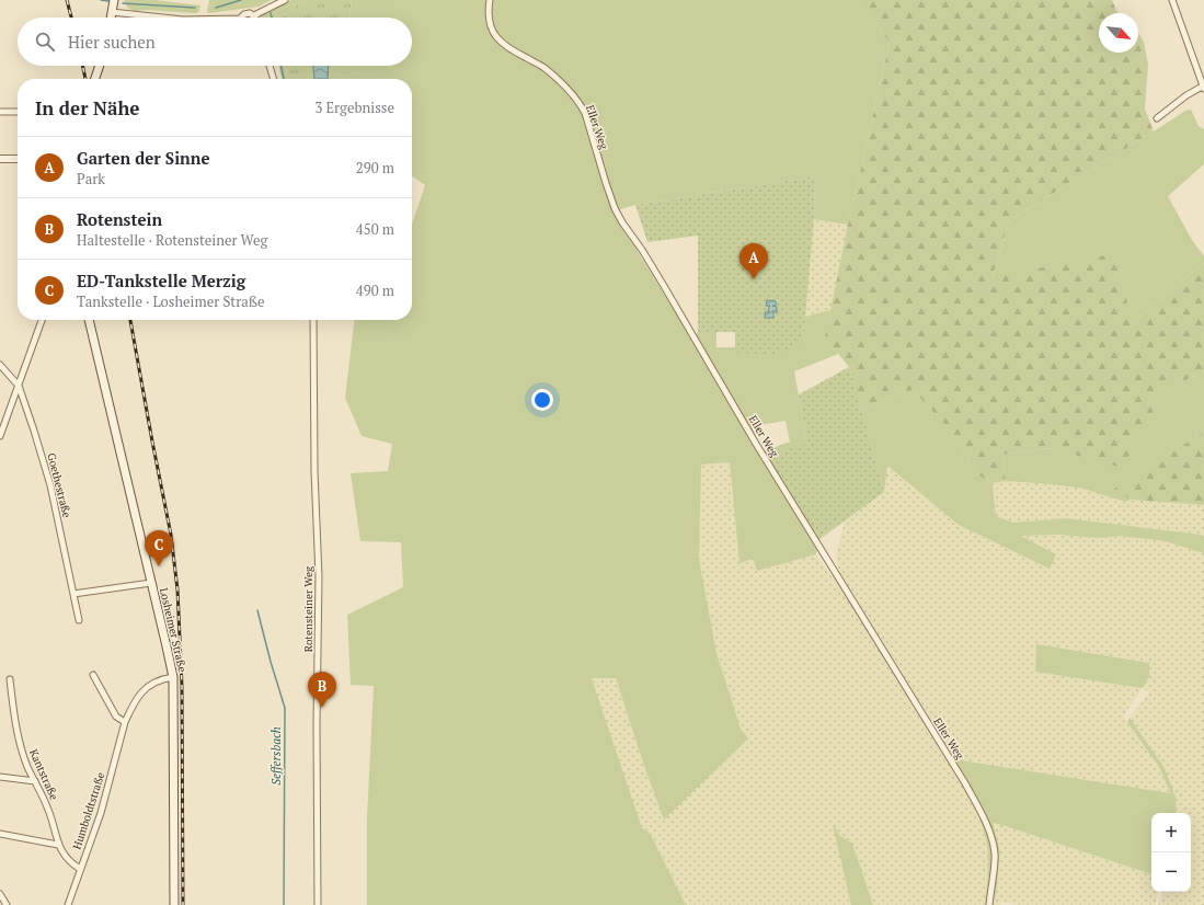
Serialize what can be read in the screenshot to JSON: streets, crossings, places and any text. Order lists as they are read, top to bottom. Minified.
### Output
{"streets":{"main road":["Losheimer Straße"],"street":["Eller Weg","Goethestraße","Rotensteiner Weg","Kantstraße","Humboldtstraße"]},"crossings":[["Losheimer Straße","Humboldtstraße"],["Kantstraße","Humboldtstraße"]],"water":["Seffersbach"],"north":"bottom right","page":{"search":"Hier suchen","heading":["In der Nähe","3 Ergebnisse"],"list":[{"mark":"A","name":"Garten der Sinne","note":"Park","value":"290 m"},{"mark":"B","name":"Rotenstein","note":"Haltestelle · Rotensteiner Weg","value":"450 m"},{"mark":"C","name":"ED-Tankstelle Merzig","note":"Tankstelle · Losheimer Straße","value":"490 m"}],"pins":["A","C","B"],"map_buttons":["+","−"]}}
